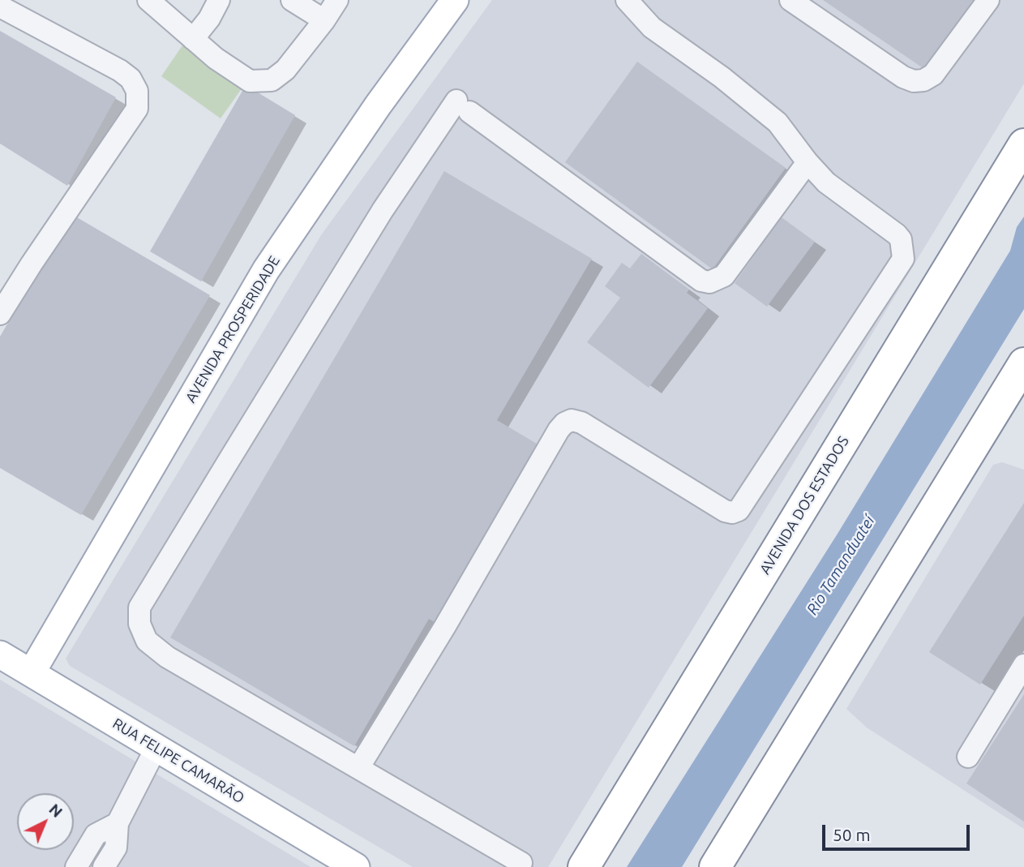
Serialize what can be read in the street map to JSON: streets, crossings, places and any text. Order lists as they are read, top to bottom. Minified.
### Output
{"streets":{"highway":["AVENIDA DOS ESTADOS"],"main road":["AVENIDA PROSPERIDADE","RUA FELIPE CAMARÃO"]},"crossings":[["AVENIDA PROSPERIDADE","RUA FELIPE CAMARÃO"]],"water":["Rio Tamanduateí"],"scale_bar":"50 m","north":"top right"}
